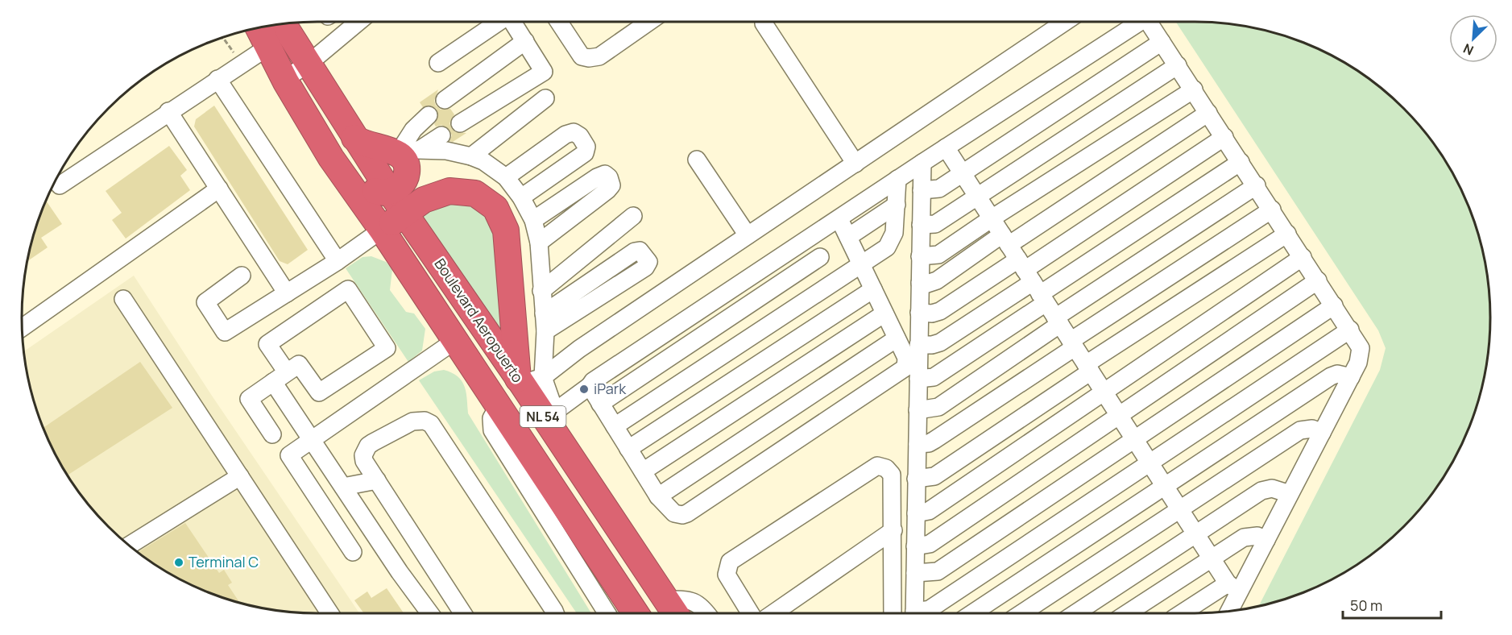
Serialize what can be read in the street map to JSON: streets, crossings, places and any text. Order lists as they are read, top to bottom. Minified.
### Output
{"streets":{"highway":["Boulevard Aeropuerto","NL 54"]},"places":["iPark","Terminal C"],"scale_bar":"50 m","north":"bottom left"}
